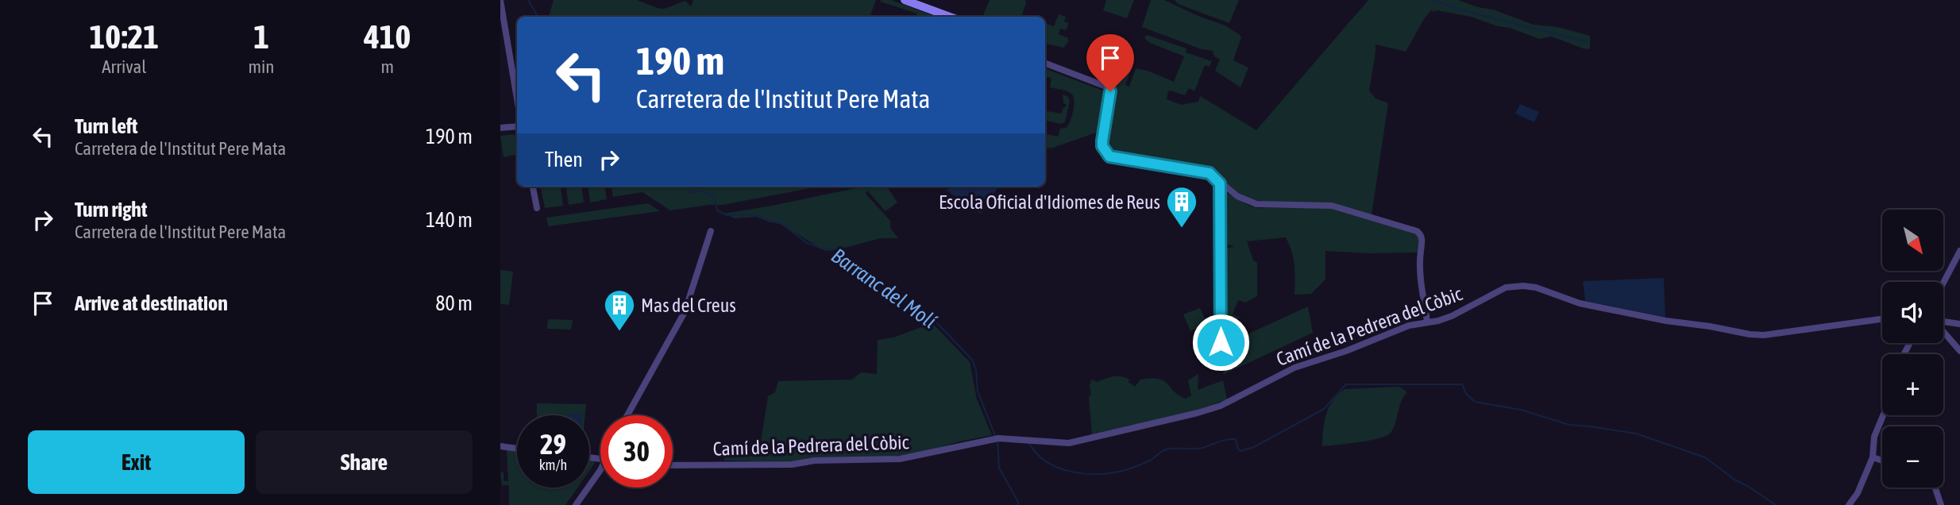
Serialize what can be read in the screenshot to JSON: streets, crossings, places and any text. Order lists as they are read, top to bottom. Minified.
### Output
{"streets":{"street":["Camí de la Pedrera del Còbic"]},"water":["Barranc del Molí"],"places":{"building":["Escola Oficial d'Idiomes de Reus","Mas del Creus"]},"north":"bottom right","page":{"eta":["10:21","Arrival","1","min","410","m"],"turn":["190 m","Carretera de l'Institut Pere Mata"],"list":[{"name":"Turn left","note":"Carretera de l'Institut Pere Mata","value":"190 m"},{"name":"Turn right","note":"Carretera de l'Institut Pere Mata","value":"140 m"},{"name":"Arrive at destination","value":"80 m"}],"then":"Then","map_buttons":["+","−"],"speed":"29 km/h","limit":"30","buttons":["Exit","Share"]}}
